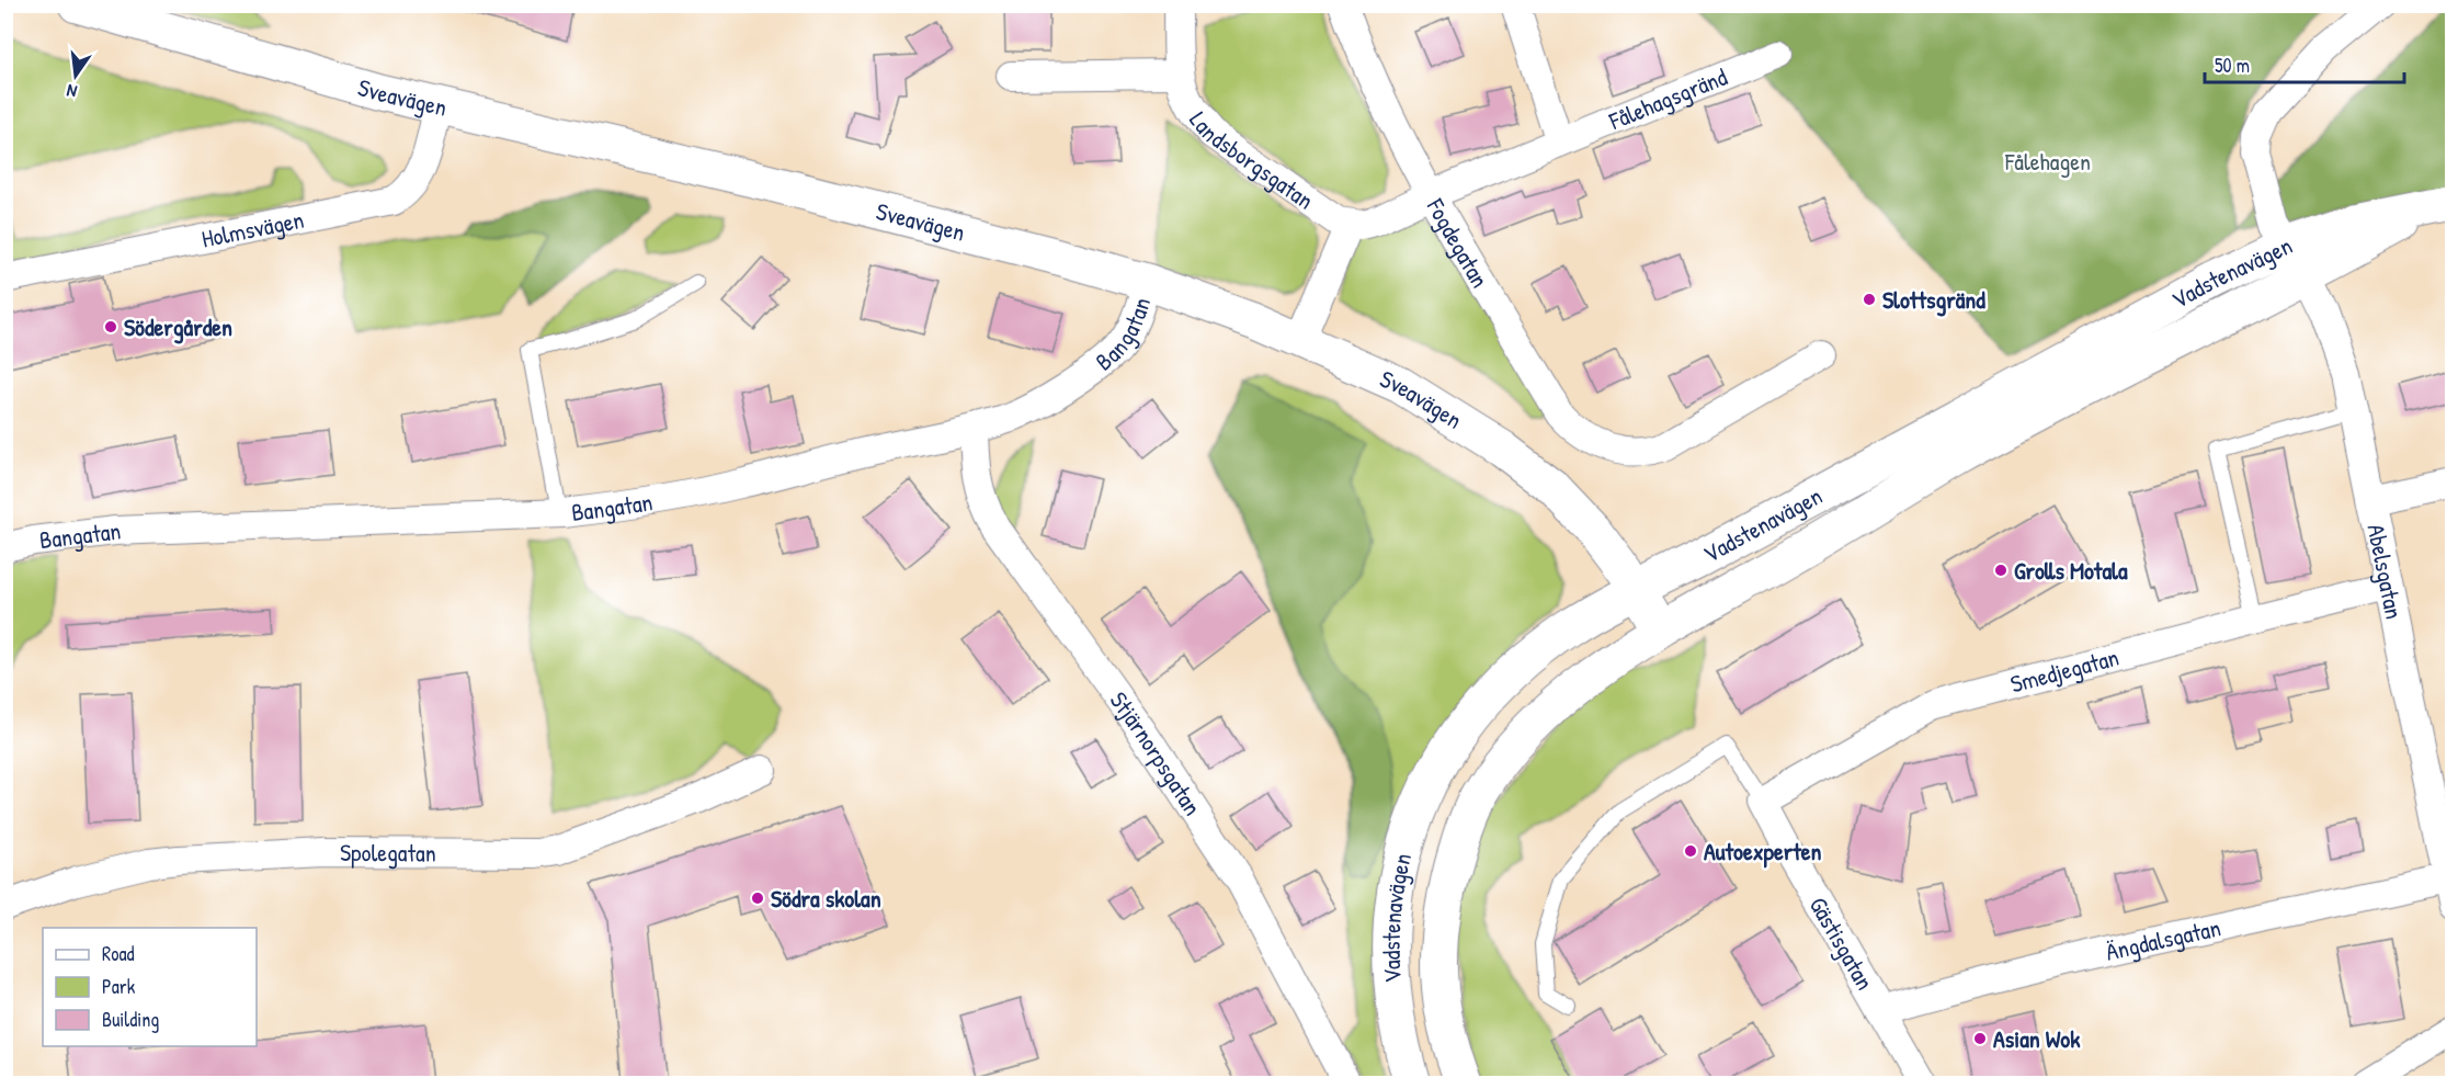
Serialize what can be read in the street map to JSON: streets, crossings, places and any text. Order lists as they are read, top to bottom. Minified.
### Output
{"streets":{"main road":["Sveavägen","Vadstenavägen"],"street":["Fålehagsgränd","Landsborgsgatan","Holmsvägen","Fogdegatan","Bangatan","Abelsgatan","Smedjegatan","Stjärnorpsgatan","Spolegatan","Ängdalsgatan","Gästisgatan"]},"crossings":[["Sveavägen","Holmsvägen"],["Sveavägen","Vadstenavägen"],["Sveavägen","Bangatan"],["Fålehagsgränd","Fogdegatan"],["Vadstenavägen","Abelsgatan"],["Bangatan","Stjärnorpsgatan"],["Abelsgatan","Smedjegatan"],["Abelsgatan","Ängdalsgatan"],["Smedjegatan","Gästisgatan"],["Ängdalsgatan","Gästisgatan"]],"parks":["Fålehagen"],"places":["Slottsgränd","Södergården","Grolls Motala","Autoexperten","Södra skolan","Asian Wok"],"legend":["Road","Park","Building"],"scale_bar":"50 m","north":"bottom"}
